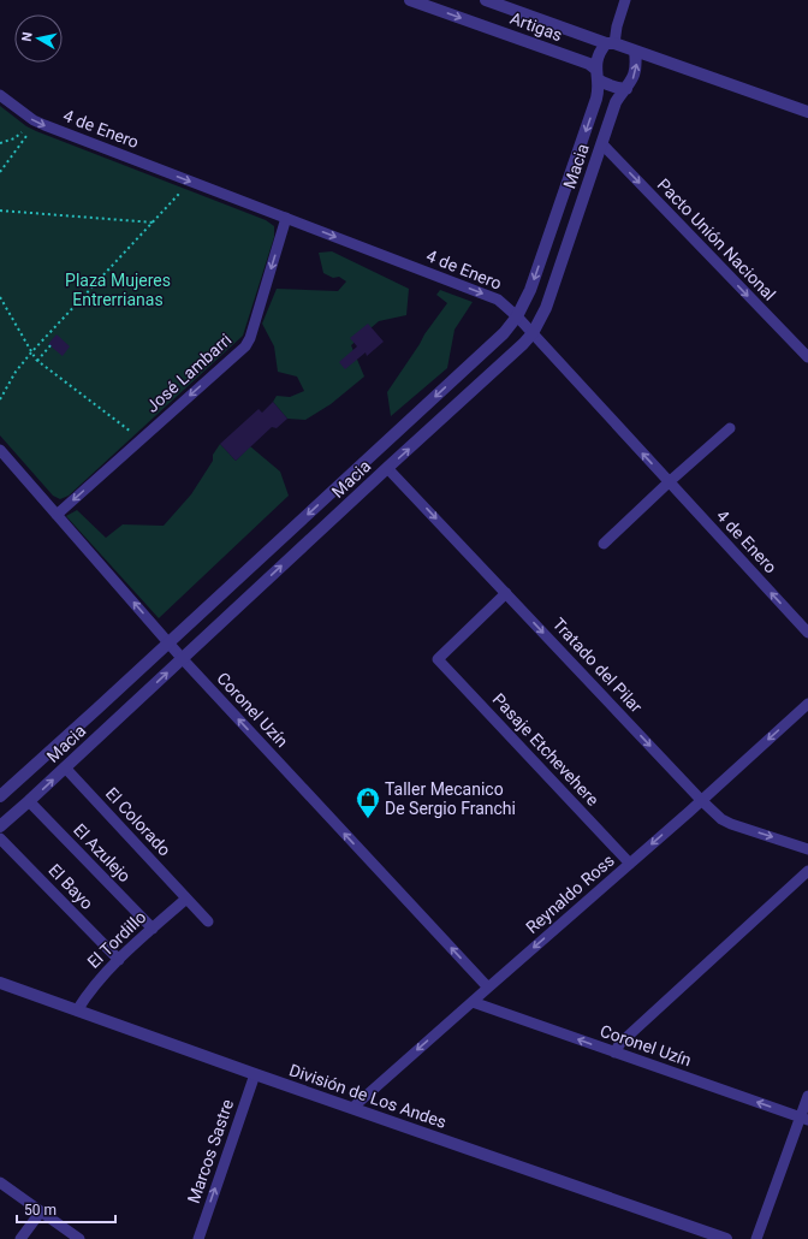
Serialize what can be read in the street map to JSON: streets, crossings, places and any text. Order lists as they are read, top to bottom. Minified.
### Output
{"streets":{"street":["Artigas","4 de Enero","Macia","Pacto Unión Nacional","José Lambarri","Tratado del Pilar","Coronel Uzín","Pasaje Etchevehere","El Colorado","El Azulejo","El Bayo","Reynaldo Ross","El Tordillo","División de Los Andes","Marcos Sastre"]},"crossings":[["Artigas","Macia"],["4 de Enero","Macia"],["4 de Enero","José Lambarri"],["Macia","Pacto Unión Nacional"],["Macia","Tratado del Pilar"],["Macia","Coronel Uzín"],["Macia","El Colorado"],["Macia","El Azulejo"],["José Lambarri","Coronel Uzín"],["Tratado del Pilar","Pasaje Etchevehere"],["Tratado del Pilar","Reynaldo Ross"],["Coronel Uzín","Reynaldo Ross"],["Pasaje Etchevehere","Reynaldo Ross"],["El Colorado","El Tordillo"],["El Azulejo","El Tordillo"],["El Bayo","El Tordillo"],["Reynaldo Ross","División de Los Andes"],["El Tordillo","División de Los Andes"],["División de Los Andes","Marcos Sastre"]],"one_way":["Pacto Unión Nacional","José Lambarri","Tratado del Pilar","Coronel Uzín","Reynaldo Ross","Marcos Sastre"],"parks":["Plaza Mujeres Entrerrianas"],"places":{"shop":["Taller Mecanico De Sergio Franchi"]},"scale_bar":"50 m","north":"left"}
